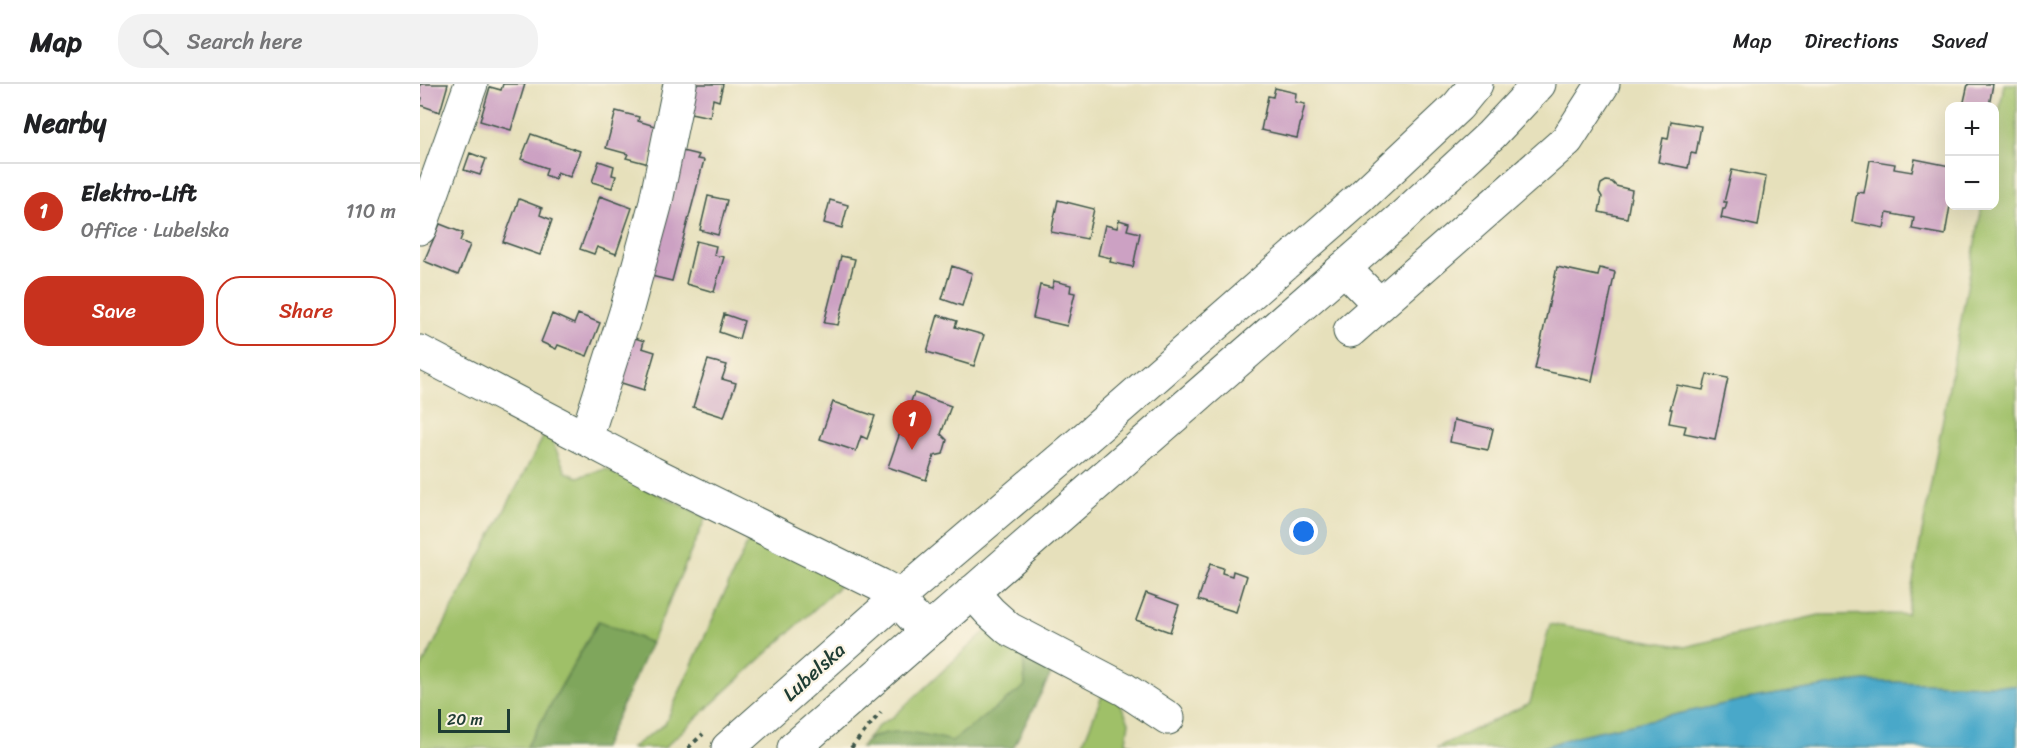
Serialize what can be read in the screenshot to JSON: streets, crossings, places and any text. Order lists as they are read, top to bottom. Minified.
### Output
{"streets":{"main road":["Lubelska"]},"scale_bar":"20 m","page":{"header":"Map","search":"Search here","nav":["Map","Directions","Saved"],"heading":"Nearby","map_buttons":["+","−"],"list":[{"mark":"1","name":"Elektro-Lift","note":"Office · Lubelska","value":"110 m"}],"buttons":["Save","Share"],"pins":"1","scale":"20 m"}}
